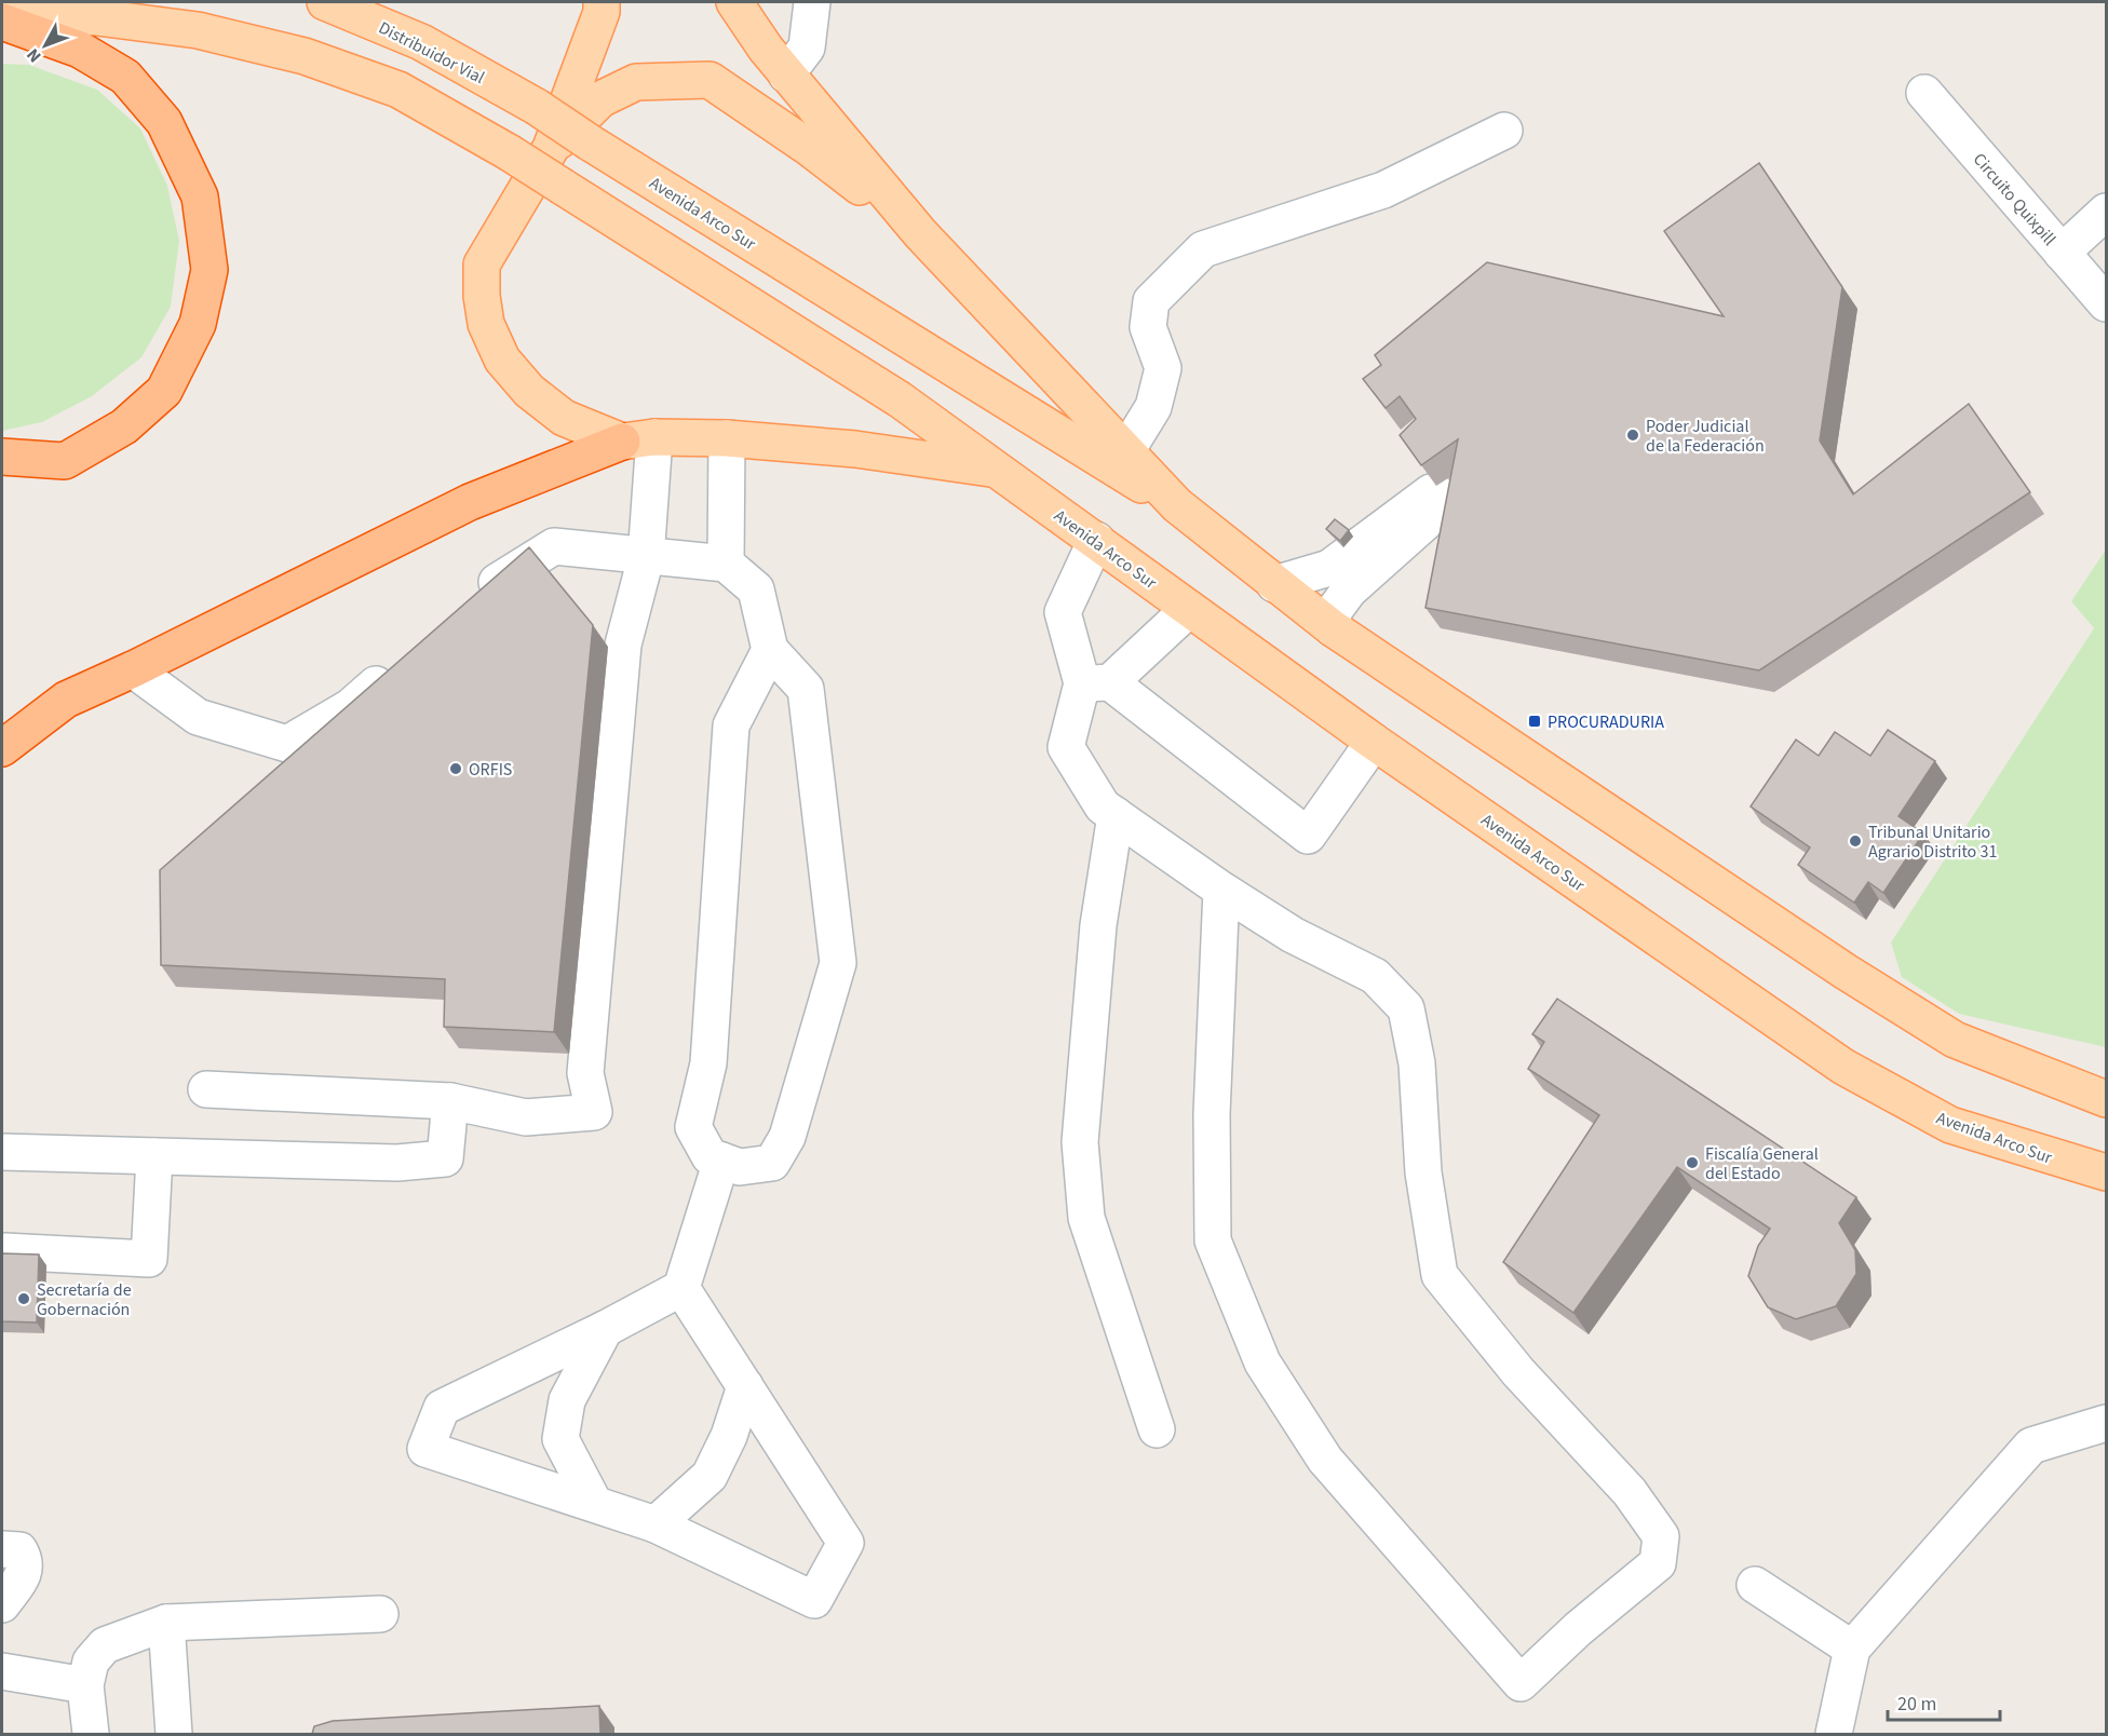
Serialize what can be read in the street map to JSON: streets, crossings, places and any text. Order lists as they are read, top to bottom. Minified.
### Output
{"streets":{"main road":["Distribuidor Vial","Avenida Arco Sur"],"street":["Circuito Quixpill"]},"crossings":[["Distribuidor Vial","Avenida Arco Sur"]],"places":{"other":["Poder Judicial de la Federación","ORFIS","Tribunal Unitario Agrario Distrito 31","Fiscalía General del Estado","Secretaría de Gobernación"],"transit":["PROCURADURIA"]},"scale_bar":"20 m","north":"bottom left"}
